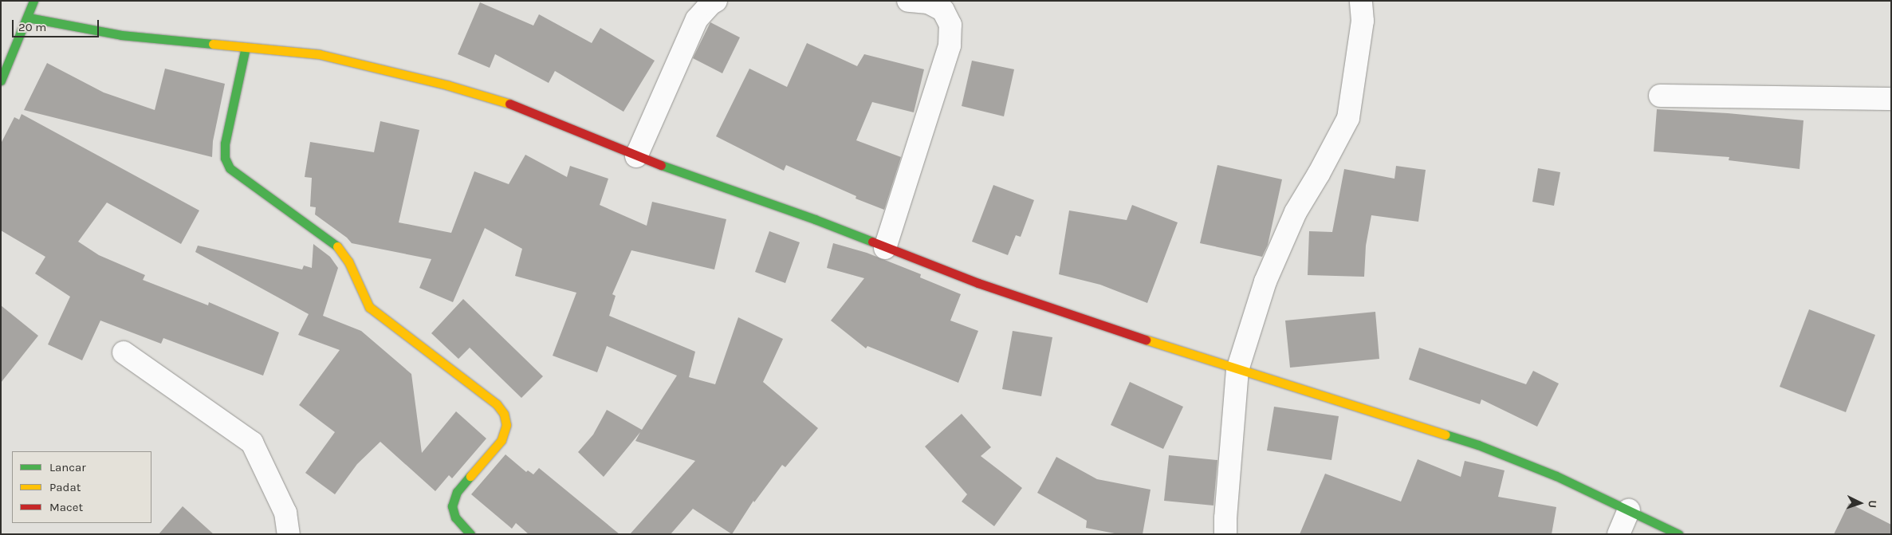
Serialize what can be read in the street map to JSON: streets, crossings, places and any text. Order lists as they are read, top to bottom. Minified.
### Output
{"legend":["Lancar","Padat","Macet"],"scale_bar":"20 m","north":"right"}
